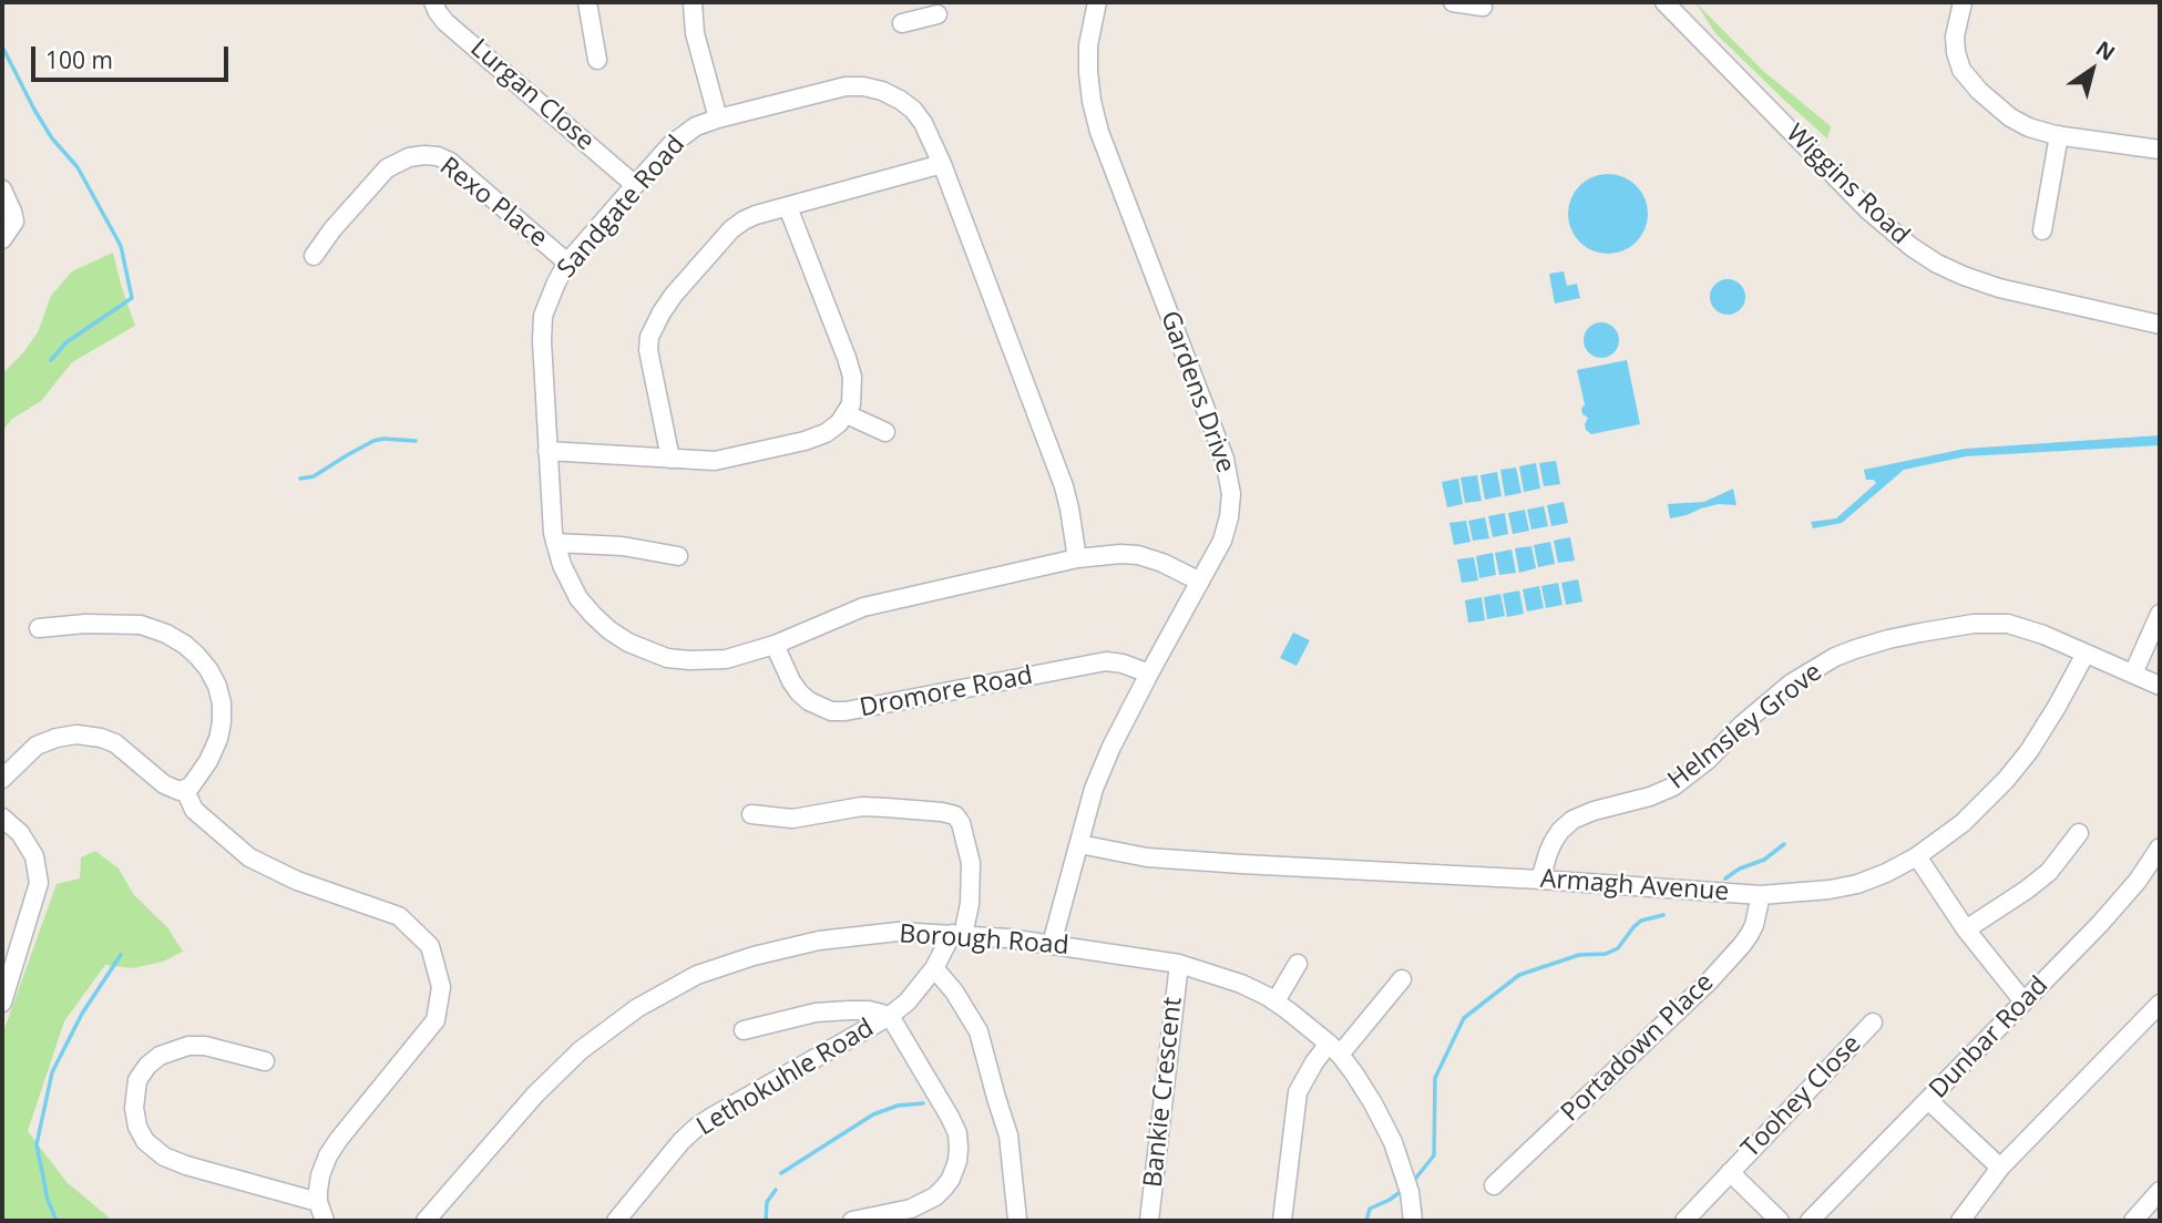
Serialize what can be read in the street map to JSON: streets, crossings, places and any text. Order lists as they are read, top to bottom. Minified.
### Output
{"streets":{"street":["Lurgan Close","Wiggins Road","Rexo Place","Sandgate Road","Gardens Drive","Dromore Road","Helmsley Grove","Armagh Avenue","Borough Road","Dunbar Road","Portadown Place","Lethokuhle Road","Bankie Crescent","Toohey Close"]},"crossings":[["Lurgan Close","Sandgate Road"],["Rexo Place","Sandgate Road"],["Sandgate Road","Gardens Drive"],["Sandgate Road","Dromore Road"],["Gardens Drive","Dromore Road"],["Gardens Drive","Armagh Avenue"],["Gardens Drive","Borough Road"],["Helmsley Grove","Armagh Avenue"],["Armagh Avenue","Portadown Place"],["Borough Road","Lethokuhle Road"],["Borough Road","Bankie Crescent"]],"scale_bar":"100 m","north":"top right"}
